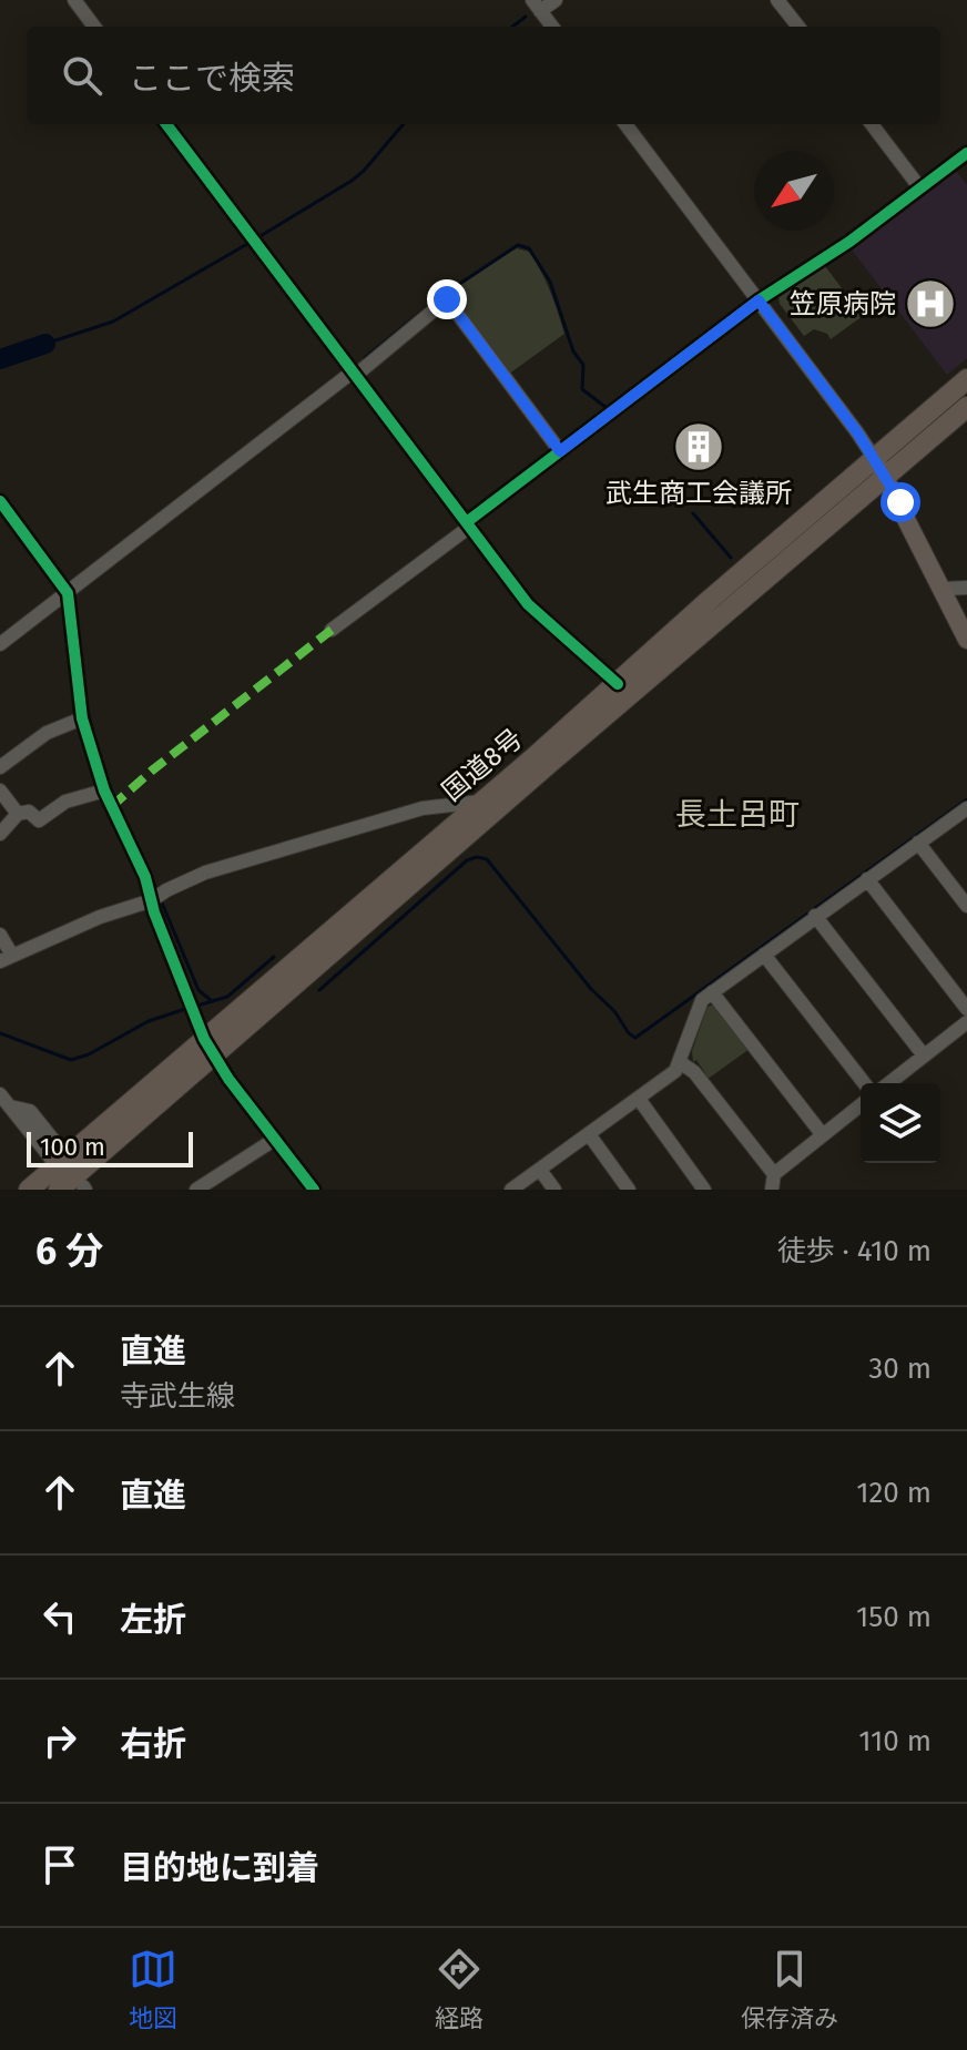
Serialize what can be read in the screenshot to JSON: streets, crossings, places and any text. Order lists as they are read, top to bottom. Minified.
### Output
{"streets":{"highway":["国道8号"]},"districts":["長土呂町"],"places":{"hospital":["笠原病院"],"building":["武生商工会議所"]},"scale_bar":"100 m","north":"bottom left","page":{"search":"ここで検索","scale":"100 m","heading":["6 分","徒歩 · 410 m"],"list":[["直進","寺武生線","30 m"],["直進","120 m"],["左折","150 m"],["右折","110 m"],"目的地に到着"],"nav":["地図","経路","保存済み"]}}
